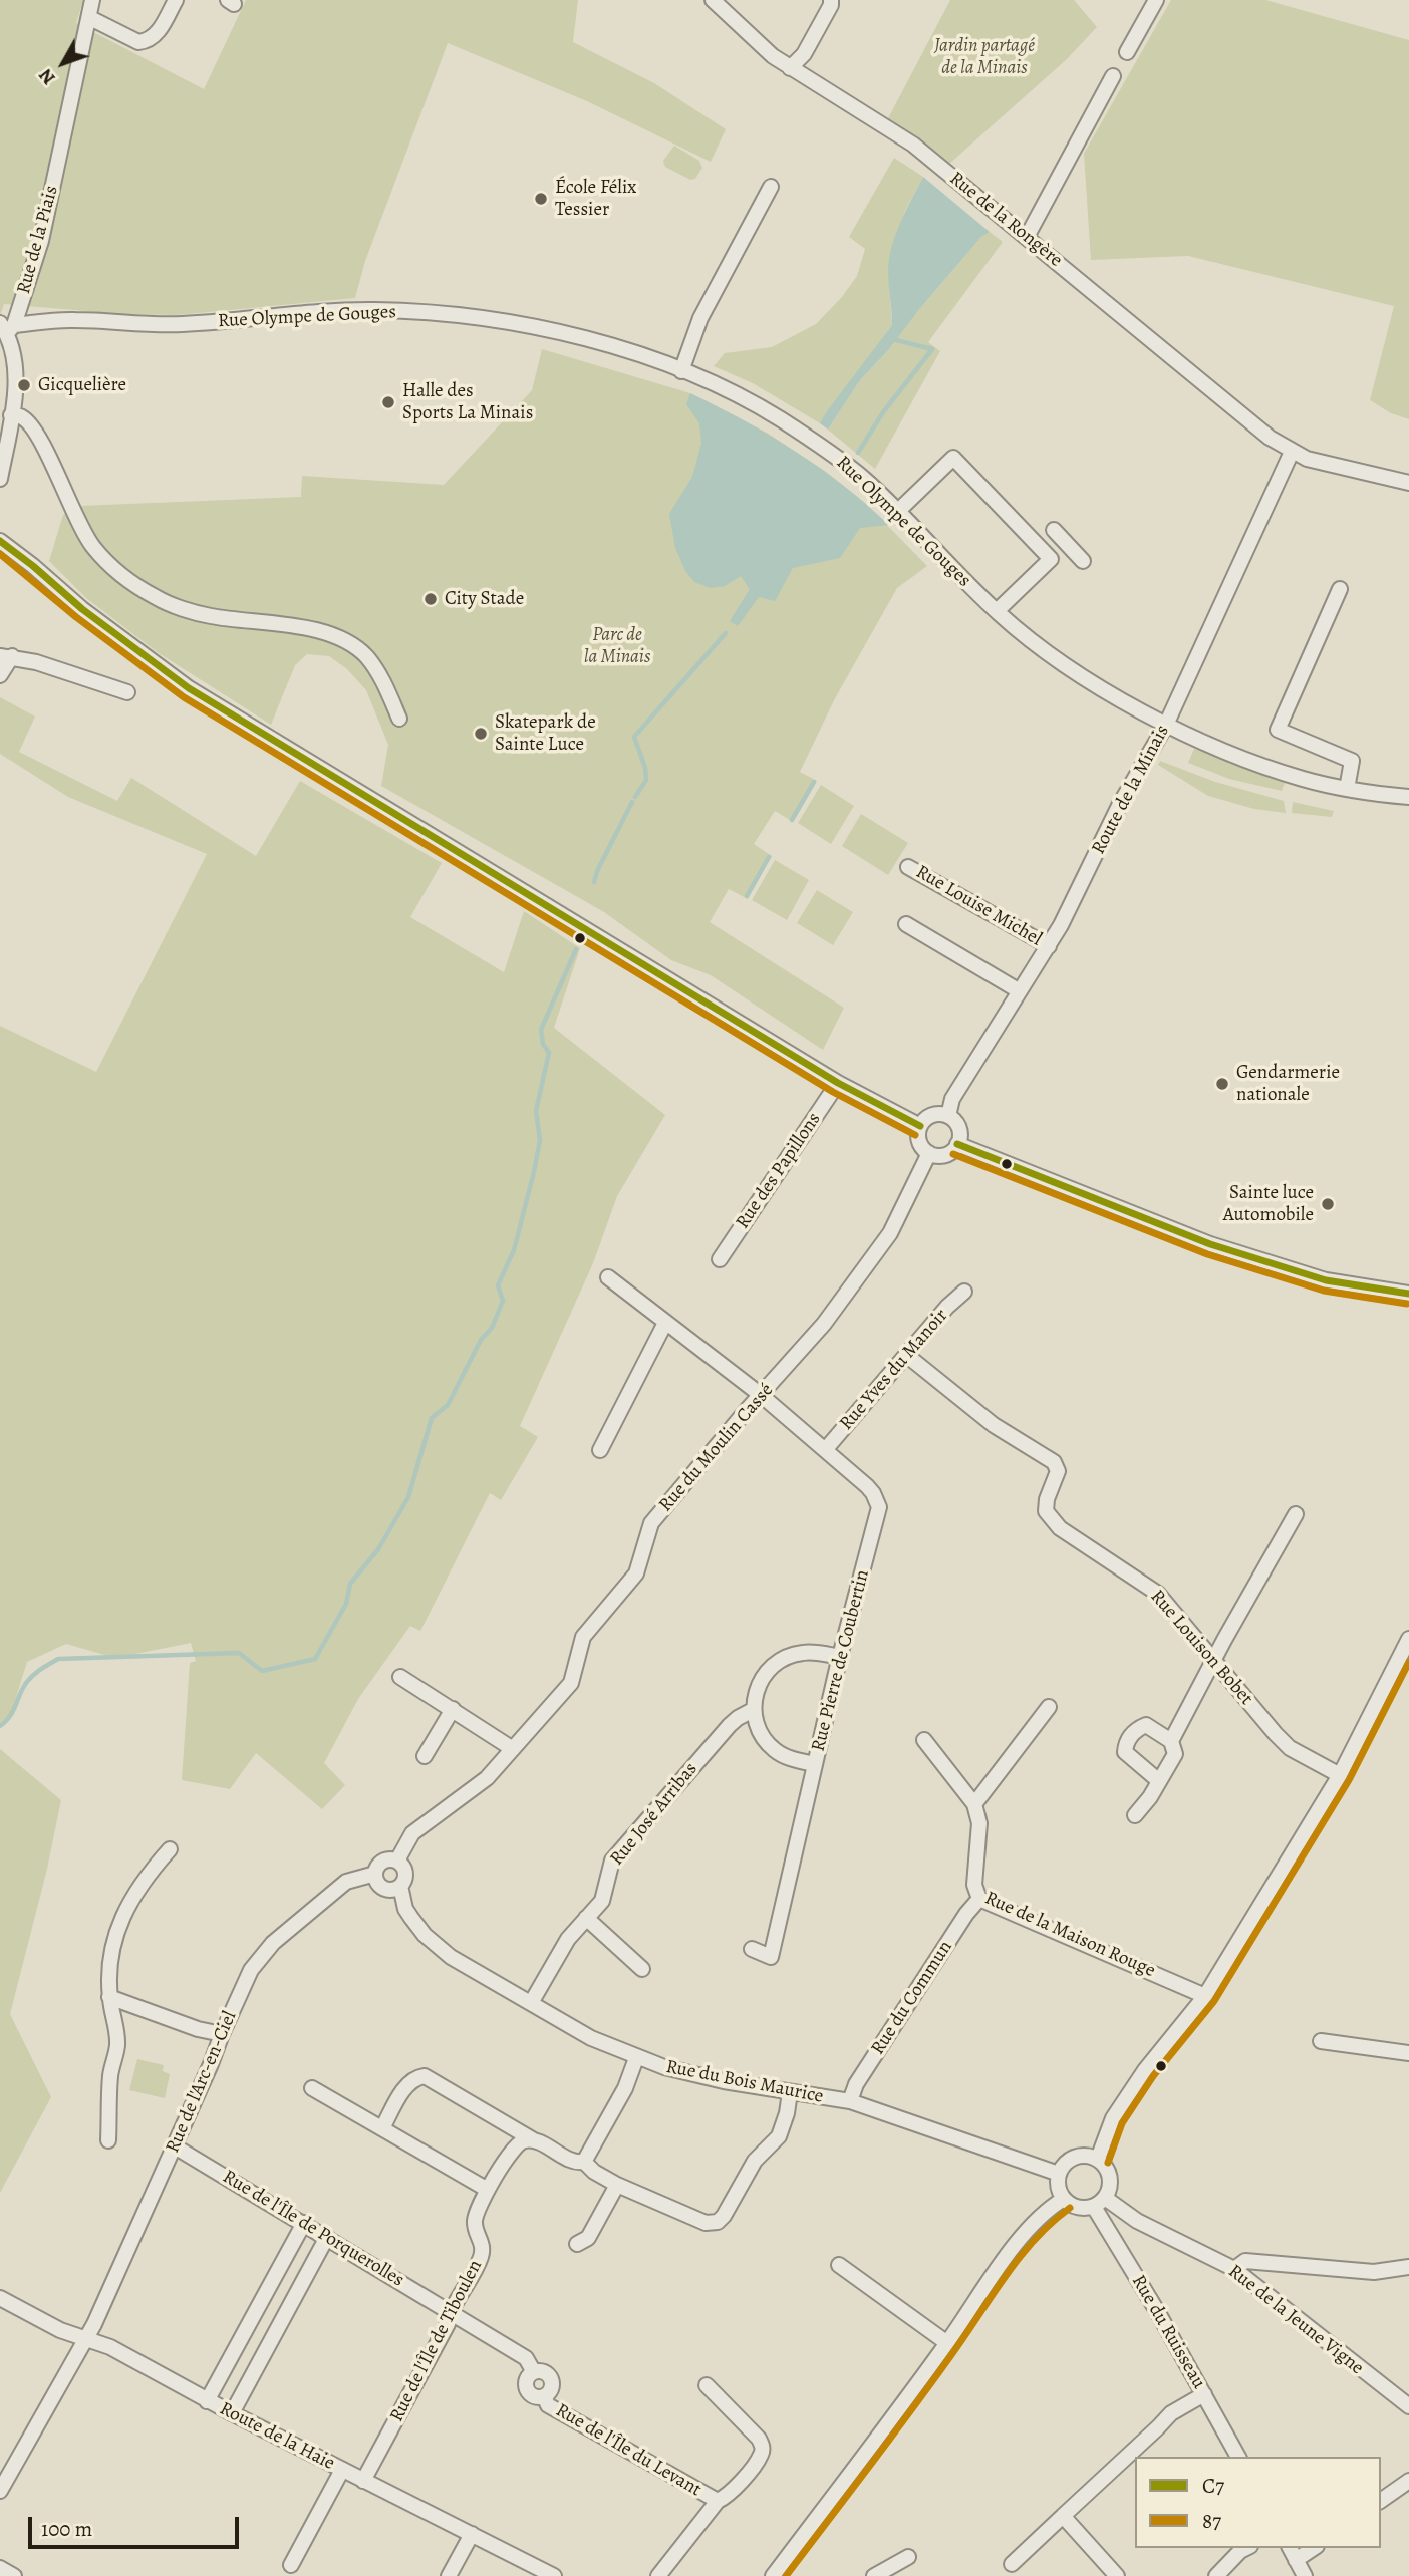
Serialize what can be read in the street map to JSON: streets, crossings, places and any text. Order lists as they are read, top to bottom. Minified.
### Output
{"streets":{"street":["Rue de la Rongère","Rue de la Piais","Rue Olympe de Gouges","Route de la Minais","Rue Louise Michel","Rue des Papillons","Rue Yves du Manoir","Rue du Moulin Cassé","Rue Louison Bobet","Rue Pierre de Coubertin","Rue José Arribas","Rue de la Maison Rouge","Rue du Commun","Rue de l'Arc-en-Ciel","Rue du Bois Maurice","Rue de l'Île de Porquerolles","Rue de la Jeune Vigne","Rue du Ruisseau","Rue de l'Île de Tiboulen","Route de la Haie","Rue de l'Île du Levant"]},"crossings":[["Rue de la Rongère","Route de la Minais"],["Rue de la Piais","Rue Olympe de Gouges"],["Rue Olympe de Gouges","Route de la Minais"],["Route de la Minais","Rue Louise Michel"],["Route de la Minais","Rue du Moulin Cassé"],["Rue Yves du Manoir","Rue Louison Bobet"],["Rue Yves du Manoir","Rue Pierre de Coubertin"],["Rue du Moulin Cassé","Rue Pierre de Coubertin"],["Rue du Moulin Cassé","Rue de l'Arc-en-Ciel"],["Rue du Moulin Cassé","Rue du Bois Maurice"],["Rue José Arribas","Rue du Bois Maurice"],["Rue de la Maison Rouge","Rue du Commun"],["Rue du Commun","Rue du Bois Maurice"],["Rue de l'Arc-en-Ciel","Rue du Bois Maurice"],["Rue de l'Arc-en-Ciel","Rue de l'Île de Porquerolles"],["Rue de l'Arc-en-Ciel","Route de la Haie"],["Rue du Bois Maurice","Rue de la Jeune Vigne"],["Rue du Bois Maurice","Rue du Ruisseau"],["Rue de l'Île de Porquerolles","Rue de l'Île de Tiboulen"],["Rue de l'Île de Porquerolles","Rue de l'Île du Levant"],["Rue de la Jeune Vigne","Rue du Ruisseau"],["Rue de l'Île de Tiboulen","Route de la Haie"],["Rue de l'Île de Tiboulen","Rue de l'Île du Levant"]],"parks":["Jardin partagé de la Minais","Parc de la Minais"],"places":["École Félix Tessier","Gicquelière","Halle des Sports La Minais","City Stade","Skatepark de Sainte Luce","Gendarmerie nationale","Sainte luce Automobile"],"lines":["transit line C7","transit line 87"],"legend":["C7","87"],"scale_bar":"100 m","north":"bottom left"}
